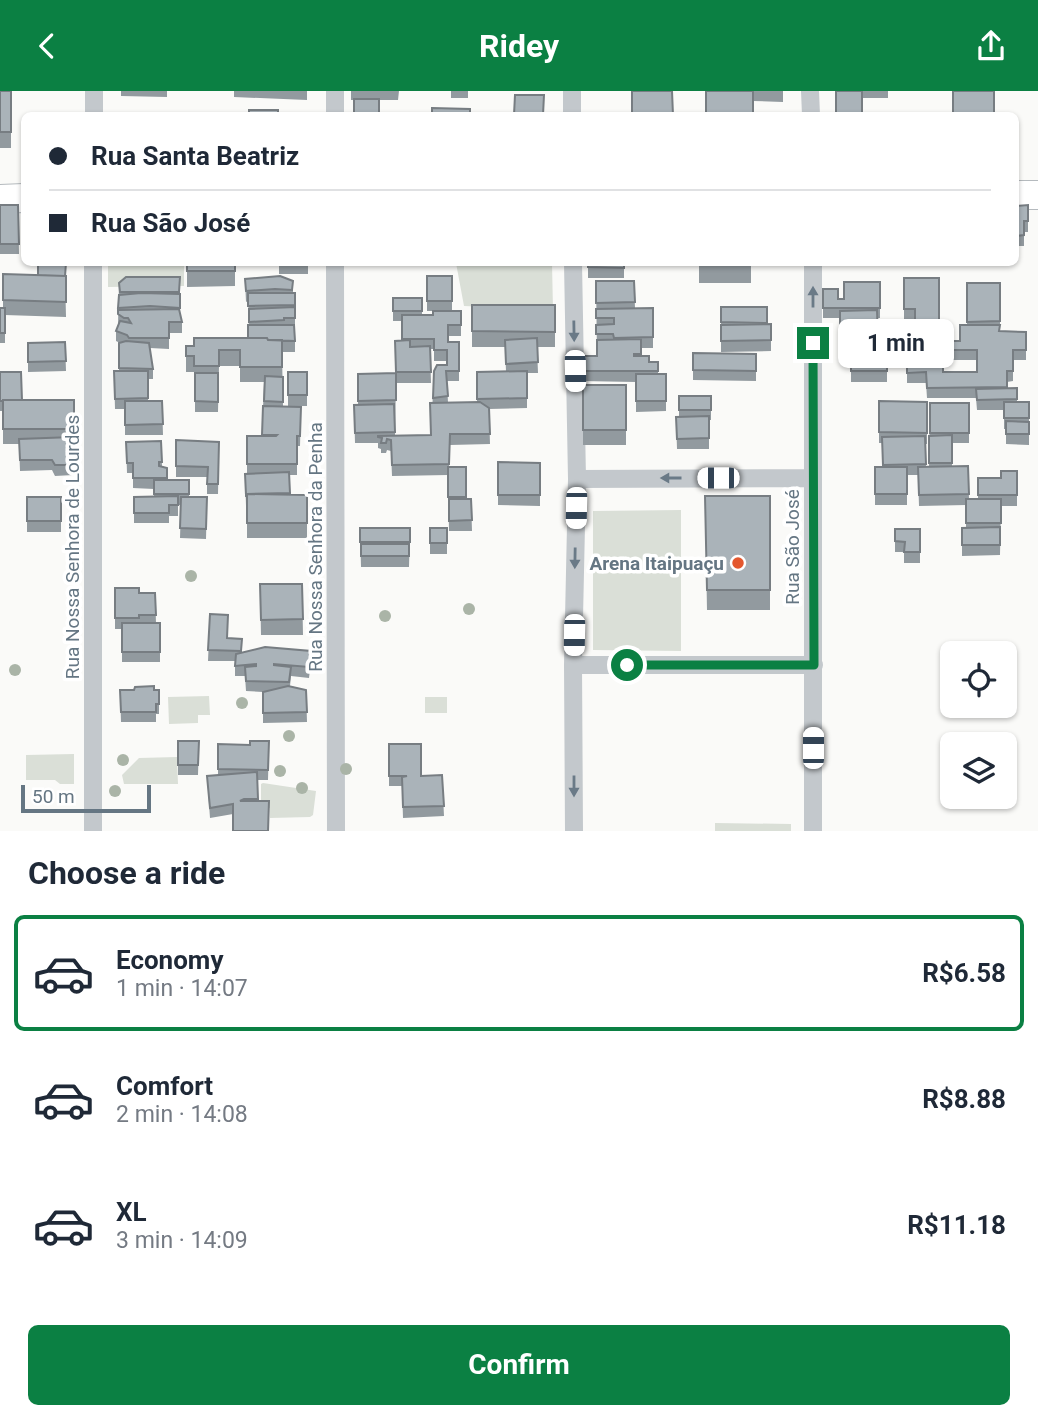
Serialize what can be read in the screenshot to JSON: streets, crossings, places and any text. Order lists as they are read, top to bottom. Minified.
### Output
{"streets":{"street":["Rua Nossa Senhora de Lourdes","Rua Nossa Senhora da Penha","Rua São José"]},"one_way":["Rua São José"],"places":["Arena Itaipuaçu"],"scale_bar":"50 m","page":{"header":"Ridey","banner":["Rua Santa Beatriz","Rua São José"],"bubble":"1 min","scale":"50 m","heading":"Choose a ride","list":[{"name":"Economy","note":"1 min · 14:07","value":"R$6.58"},{"name":"Comfort","note":"2 min · 14:08","value":"R$8.88"},{"name":"XL","note":"3 min · 14:09","value":"R$11.18"}],"buttons":"Confirm"}}
